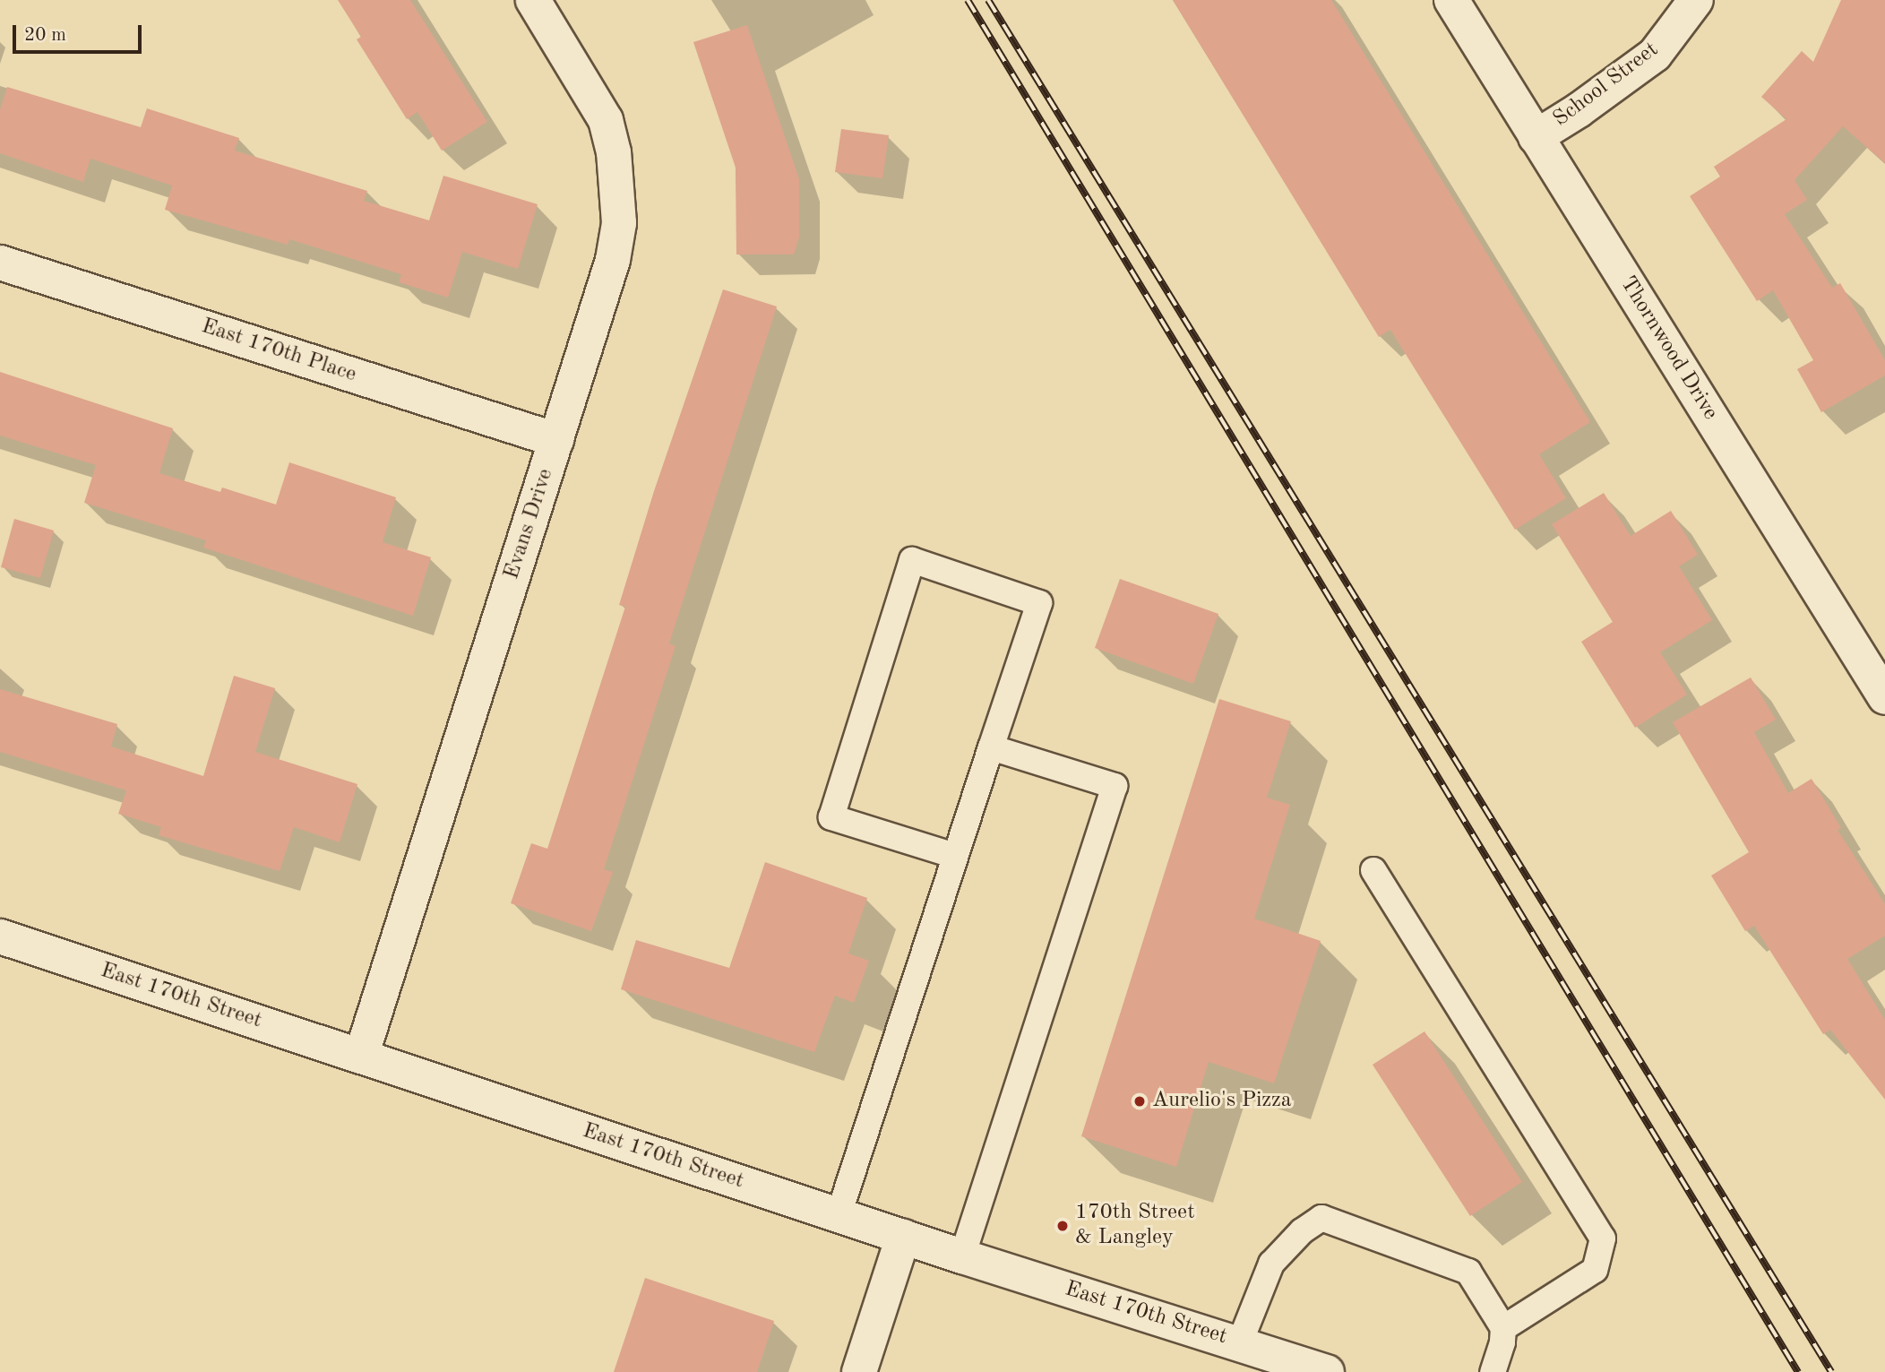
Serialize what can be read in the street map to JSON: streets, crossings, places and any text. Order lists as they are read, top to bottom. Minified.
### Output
{"streets":{"street":["School Street","Thornwood Drive","East 170th Place","Evans Drive","East 170th Street"]},"crossings":[["School Street","Thornwood Drive"],["East 170th Place","Evans Drive"],["Evans Drive","East 170th Street"]],"places":["Aurelio's Pizza","170th Street & Langley"],"scale_bar":"20 m"}
